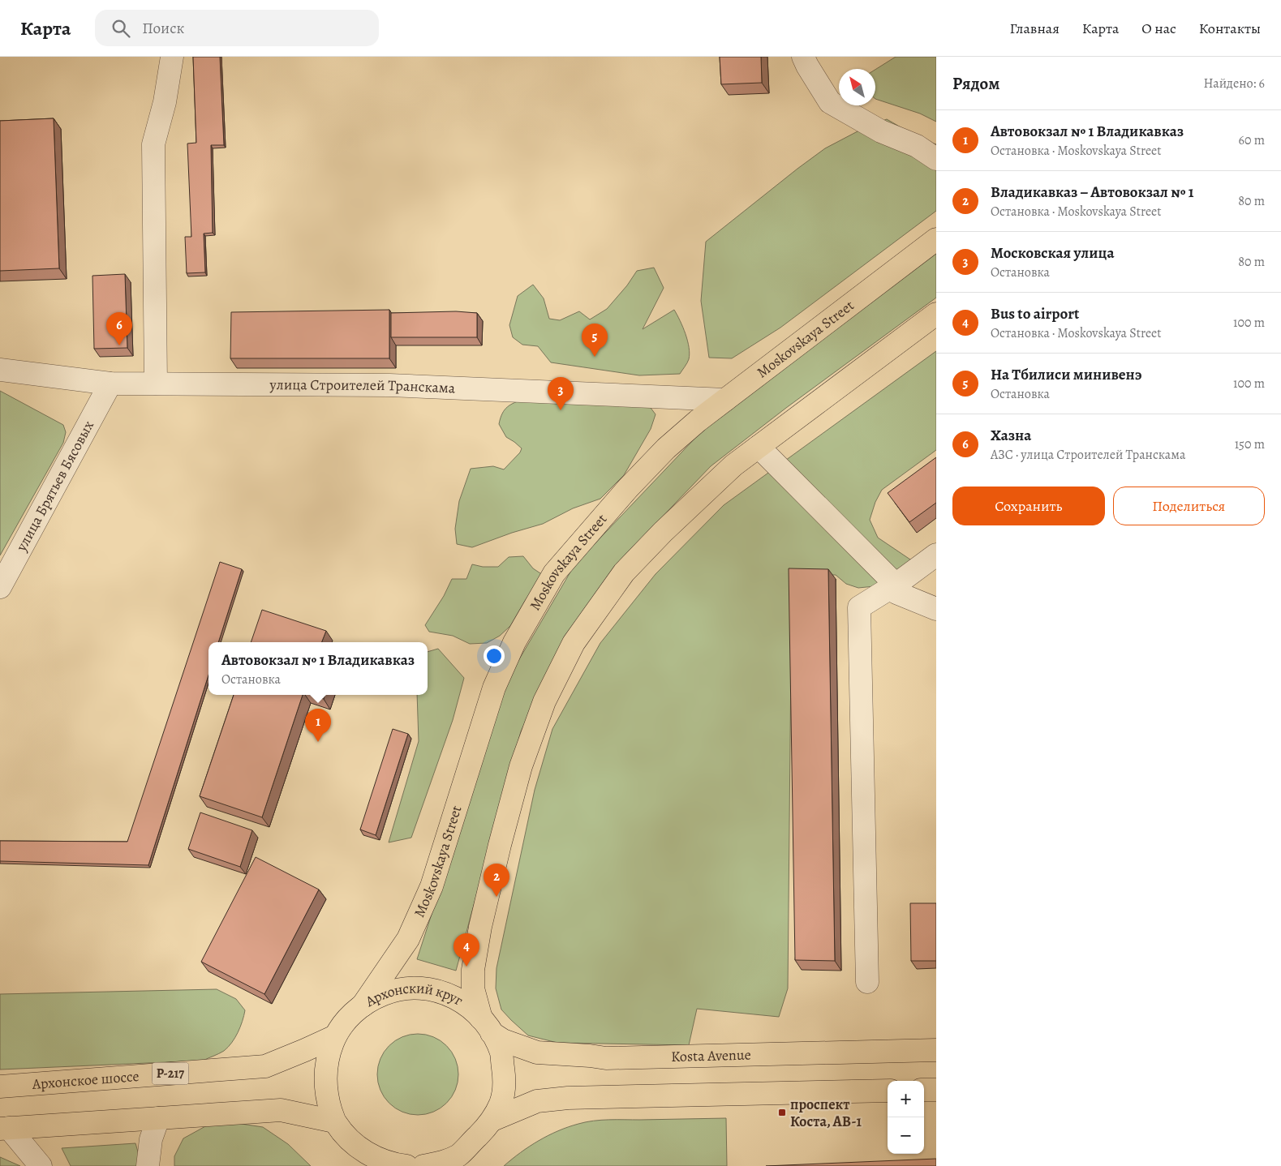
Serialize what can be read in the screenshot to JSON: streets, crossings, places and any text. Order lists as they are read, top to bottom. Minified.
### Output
{"streets":{"main road":["Moskovskaya Street","Архонский круг","Kosta Avenue","Р-217","Архонское шоссе"],"street":["улица Строителей Транскама","улица Брятьев Бясовых"]},"crossings":[["Moskovskaya Street","улица Строителей Транскама"],["Moskovskaya Street","Архонский круг"],["улица Строителей Транскама","улица Брятьев Бясовых"],["Архонский круг","Kosta Avenue"],["Архонский круг","Архонское шоссе"]],"places":{"transit":["проспект Коста, АВ-1"]},"north":"top left","page":{"header":"Карта","search":"Поиск","nav":["Главная","Карта","О нас","Контакты"],"heading":["Рядом","Найдено: 6"],"list":[{"mark":"1","name":"Автовокзал № 1 Владикавказ","note":"Остановка · Moskovskaya Street","value":"60 m"},{"mark":"2","name":"Владикавказ – Автовокзал № 1","note":"Остановка · Moskovskaya Street","value":"80 m"},{"mark":"3","name":"Московская улица","note":"Остановка","value":"80 m"},{"mark":"4","name":"Bus to airport","note":"Остановка · Moskovskaya Street","value":"100 m"},{"mark":"5","name":"На Тбилиси минивенэ","note":"Остановка","value":"100 m"},{"mark":"6","name":"Хазна","note":"АЗС · улица Строителей Транскама","value":"150 m"}],"pins":["6","5","3","1","2","4"],"buttons":["Сохранить","Поделиться"],"popup":["Автовокзал № 1 Владикавказ","Остановка"],"map_buttons":["+","−"]}}
